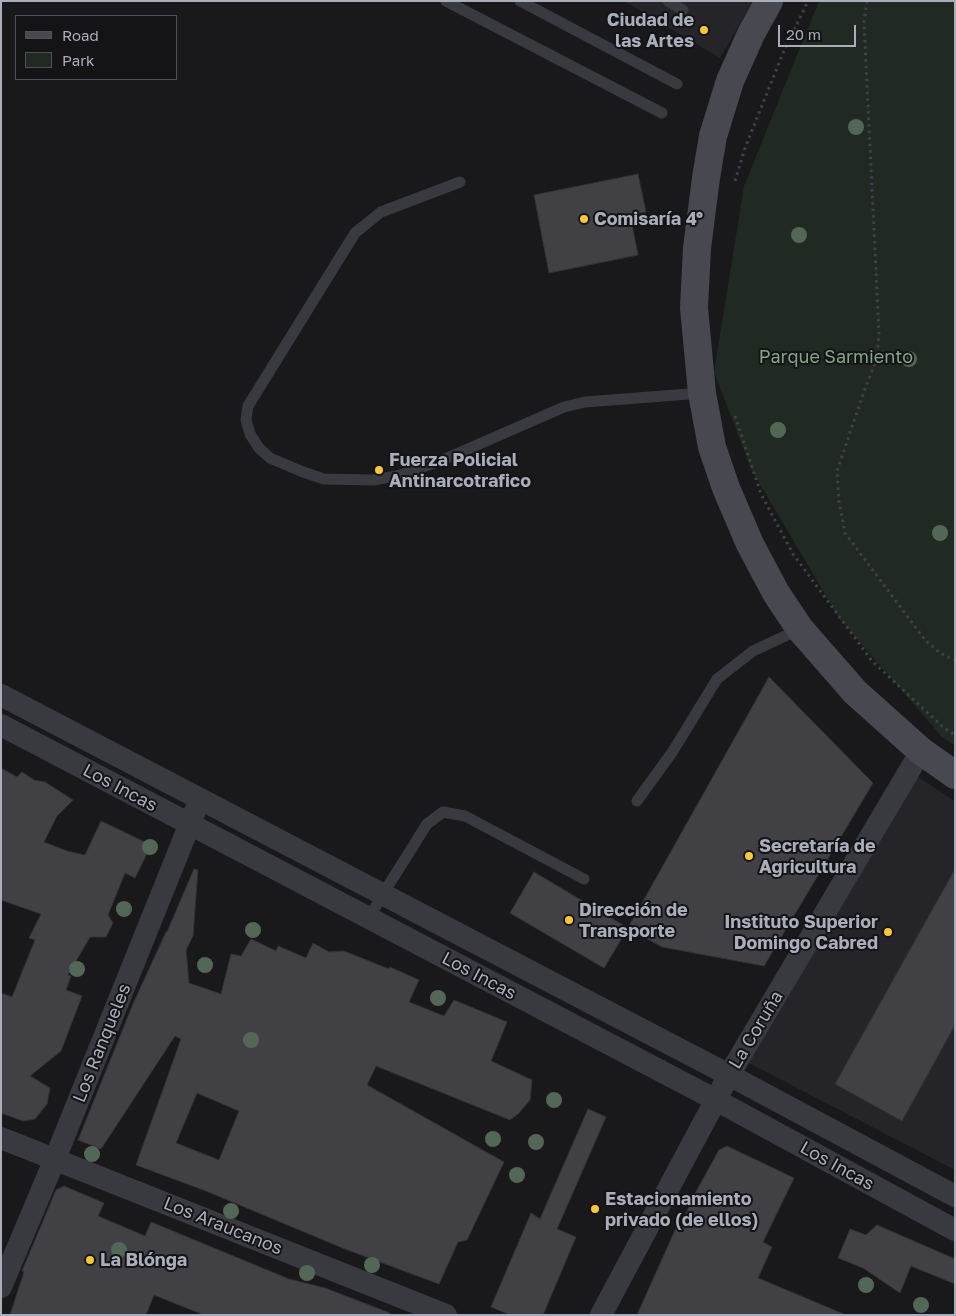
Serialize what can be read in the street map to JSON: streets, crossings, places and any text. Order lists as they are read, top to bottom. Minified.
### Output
{"streets":{"street":["Los Incas","La Coruña","Los Ranqueles","Los Araucanos"]},"crossings":[["Los Incas","La Coruña"],["Los Incas","Los Ranqueles"],["Los Ranqueles","Los Araucanos"]],"parks":["Parque Sarmiento"],"places":["Ciudad de las Artes","Comisaría 4°","Fuerza Policial Antinarcotrafico","Secretaría de Agricultura","Dirección de Transporte","Instituto Superior Domingo Cabred","Estacionamiento privado (de ellos)","La Blónga"],"legend":["Road","Park"],"scale_bar":"20 m"}
